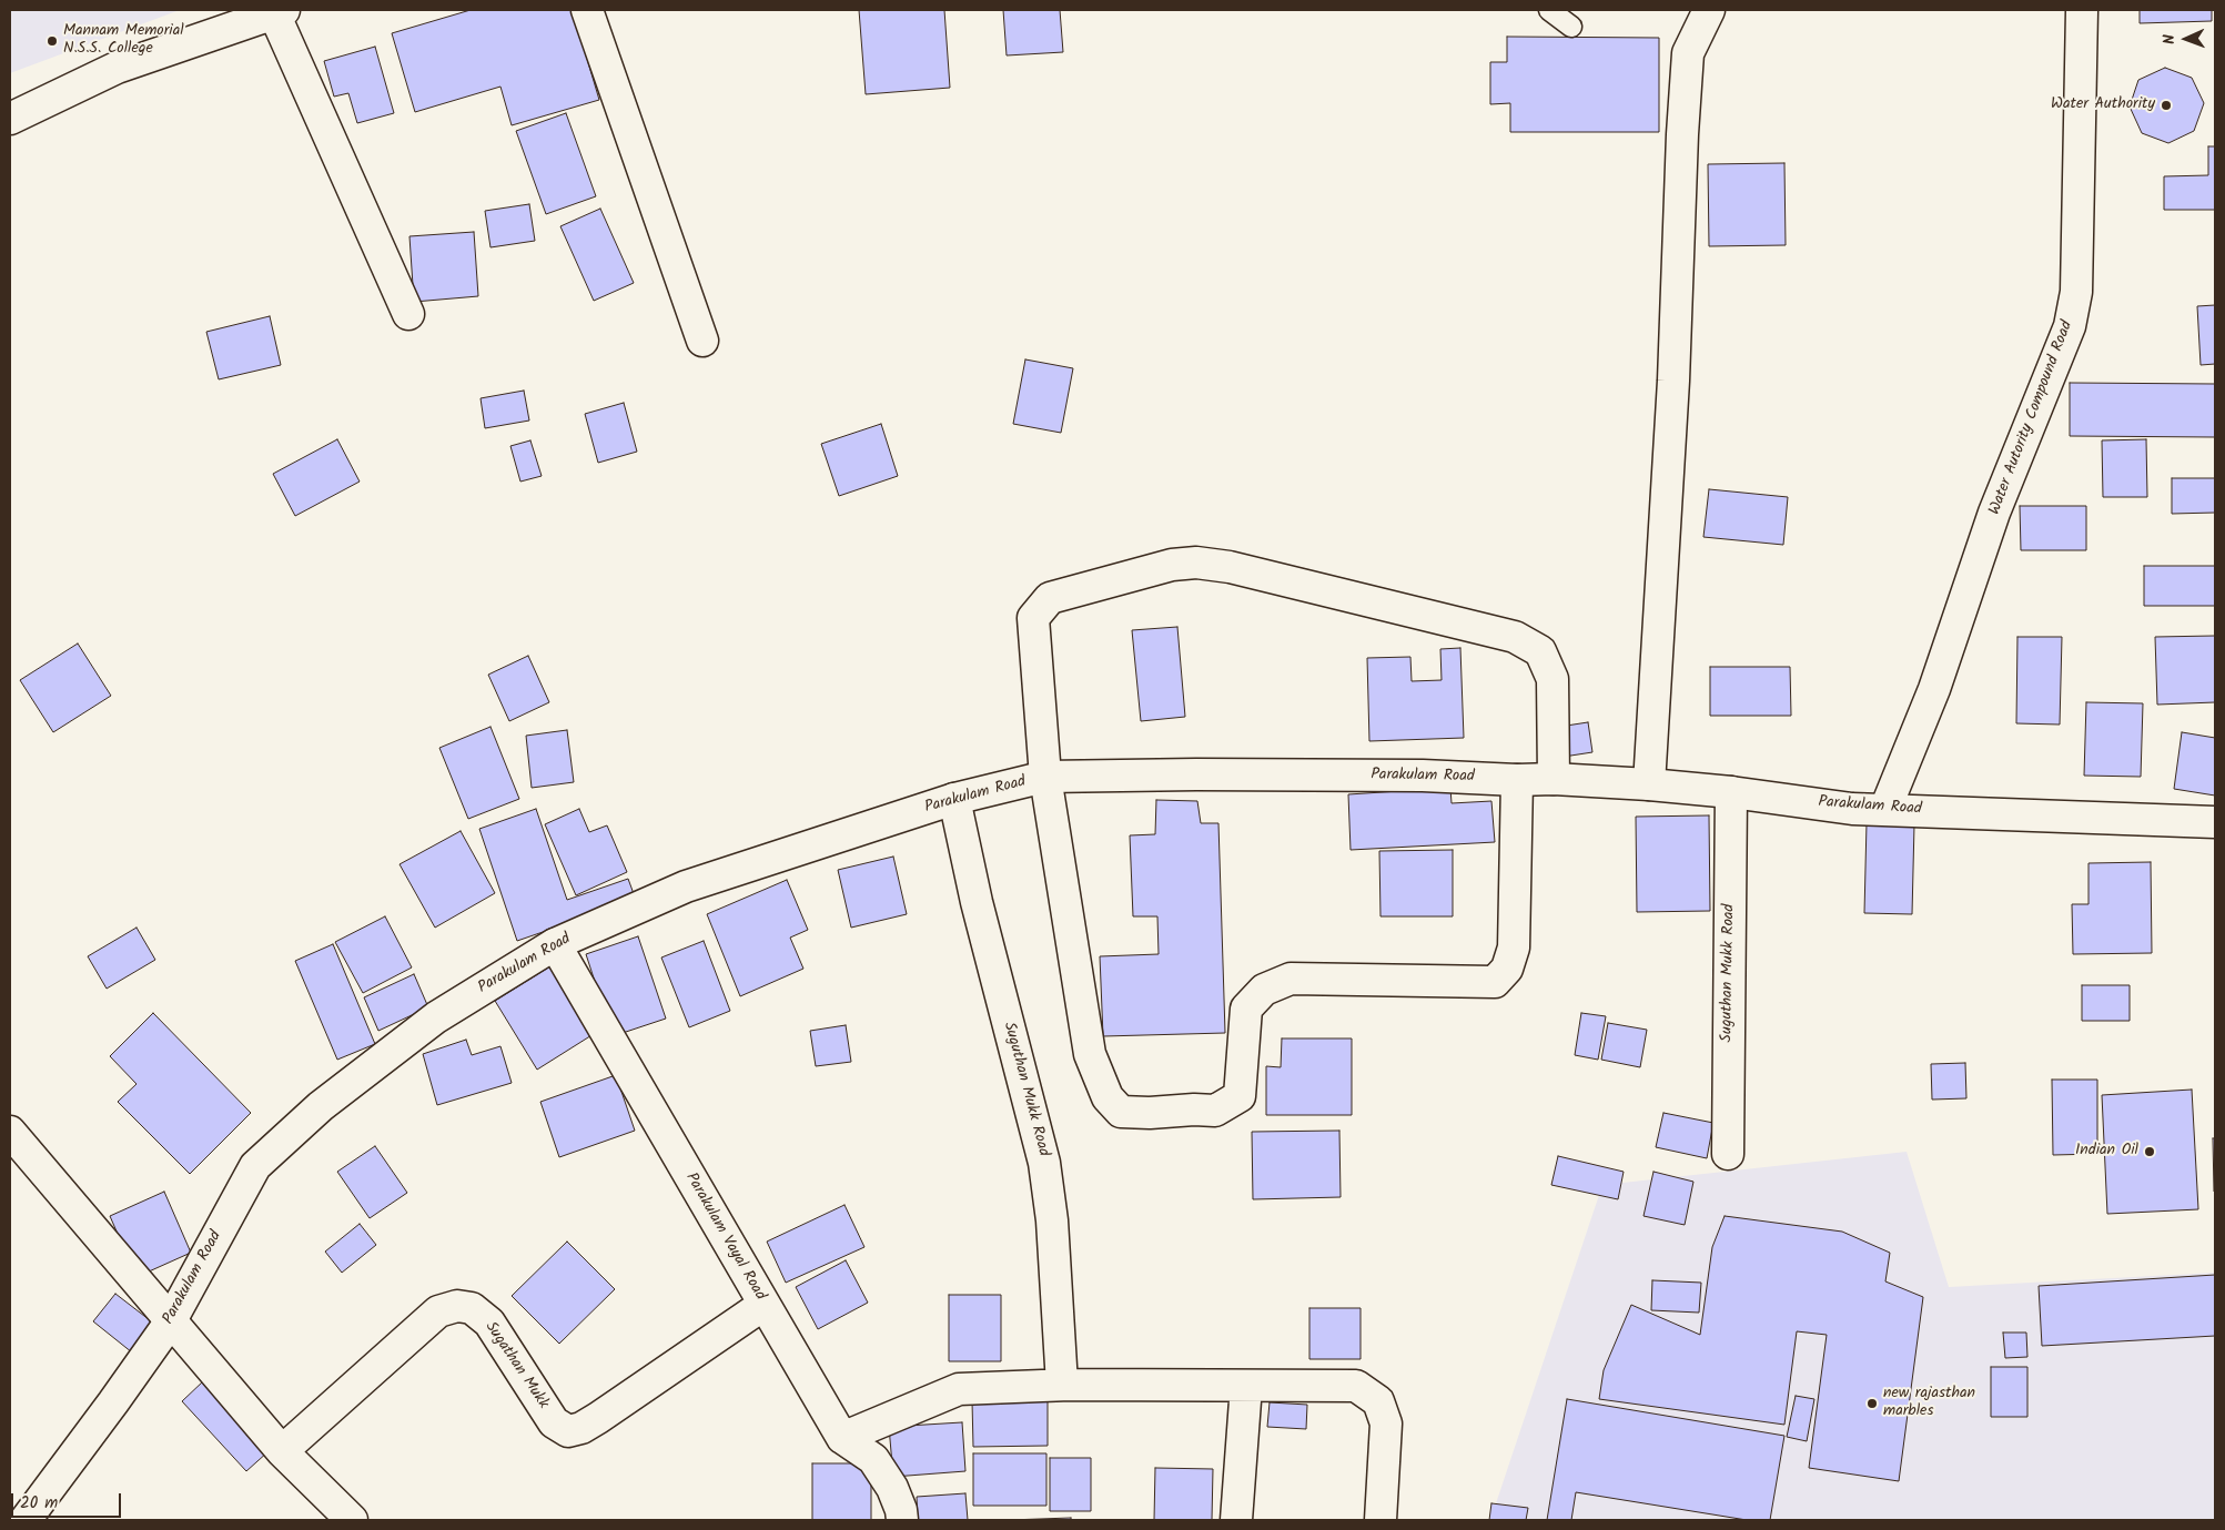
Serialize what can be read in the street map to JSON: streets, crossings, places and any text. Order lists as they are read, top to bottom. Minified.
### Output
{"streets":{"street":["Water Autority Compound Road","Parakulam Road","Suguthan Mukk Road","Parakulam Vayal Road","Sugathan Mukk"]},"crossings":[["Water Autority Compound Road","Parakulam Road"],["Parakulam Road","Suguthan Mukk Road"],["Parakulam Road","Parakulam Vayal Road"],["Parakulam Vayal Road","Sugathan Mukk"]],"places":["Mannam Memorial N.S.S. College","Water Authority","Indian Oil","new rajasthan marbles"],"scale_bar":"20 m","north":"left"}
